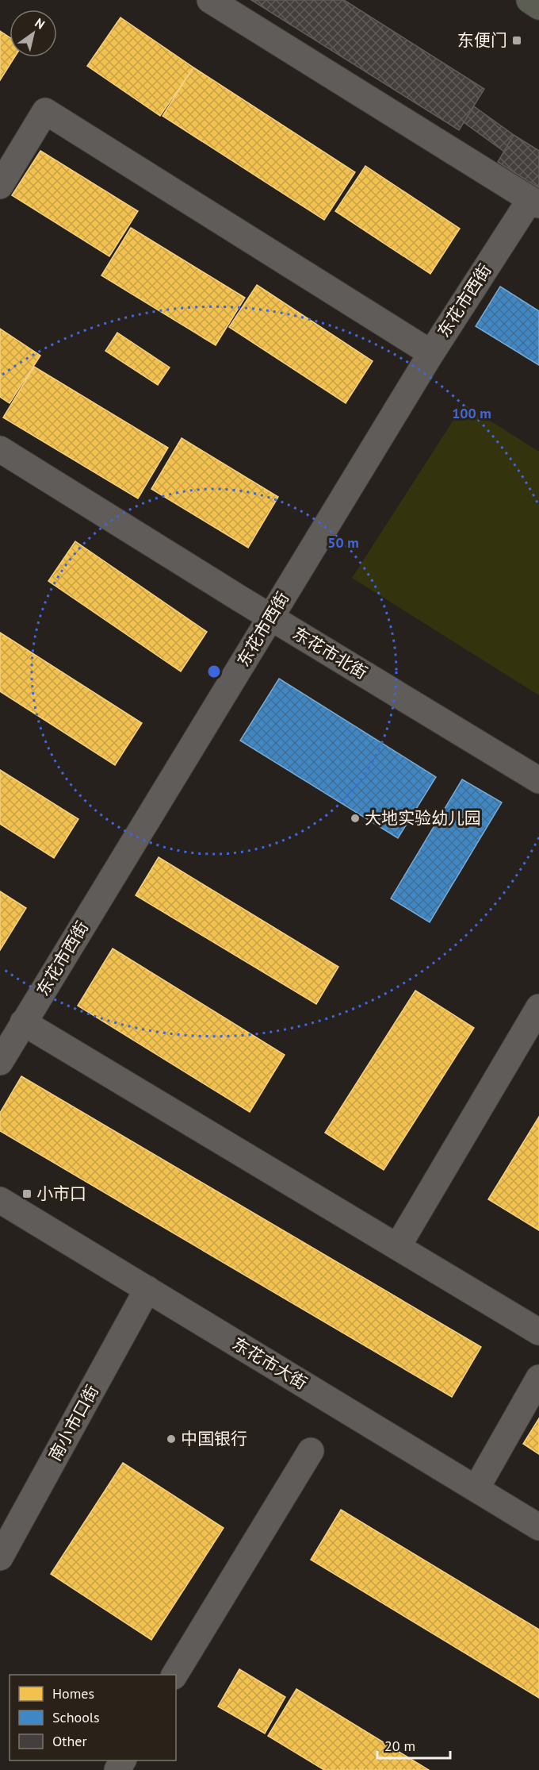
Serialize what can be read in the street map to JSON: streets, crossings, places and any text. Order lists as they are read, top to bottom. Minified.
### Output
{"streets":{"street":["东花市西街","东花市北街","东花市大街","南小市口街"]},"crossings":[["东花市西街","东花市北街"],["东花市大街","南小市口街"]],"places":{"transit":["东便门","小市口"],"other":["大地实验幼儿园","中国银行"]},"legend":["Homes","Schools","Other"],"scale_bar":"20 m","north":"top right","rings":["100 m","50 m"]}
